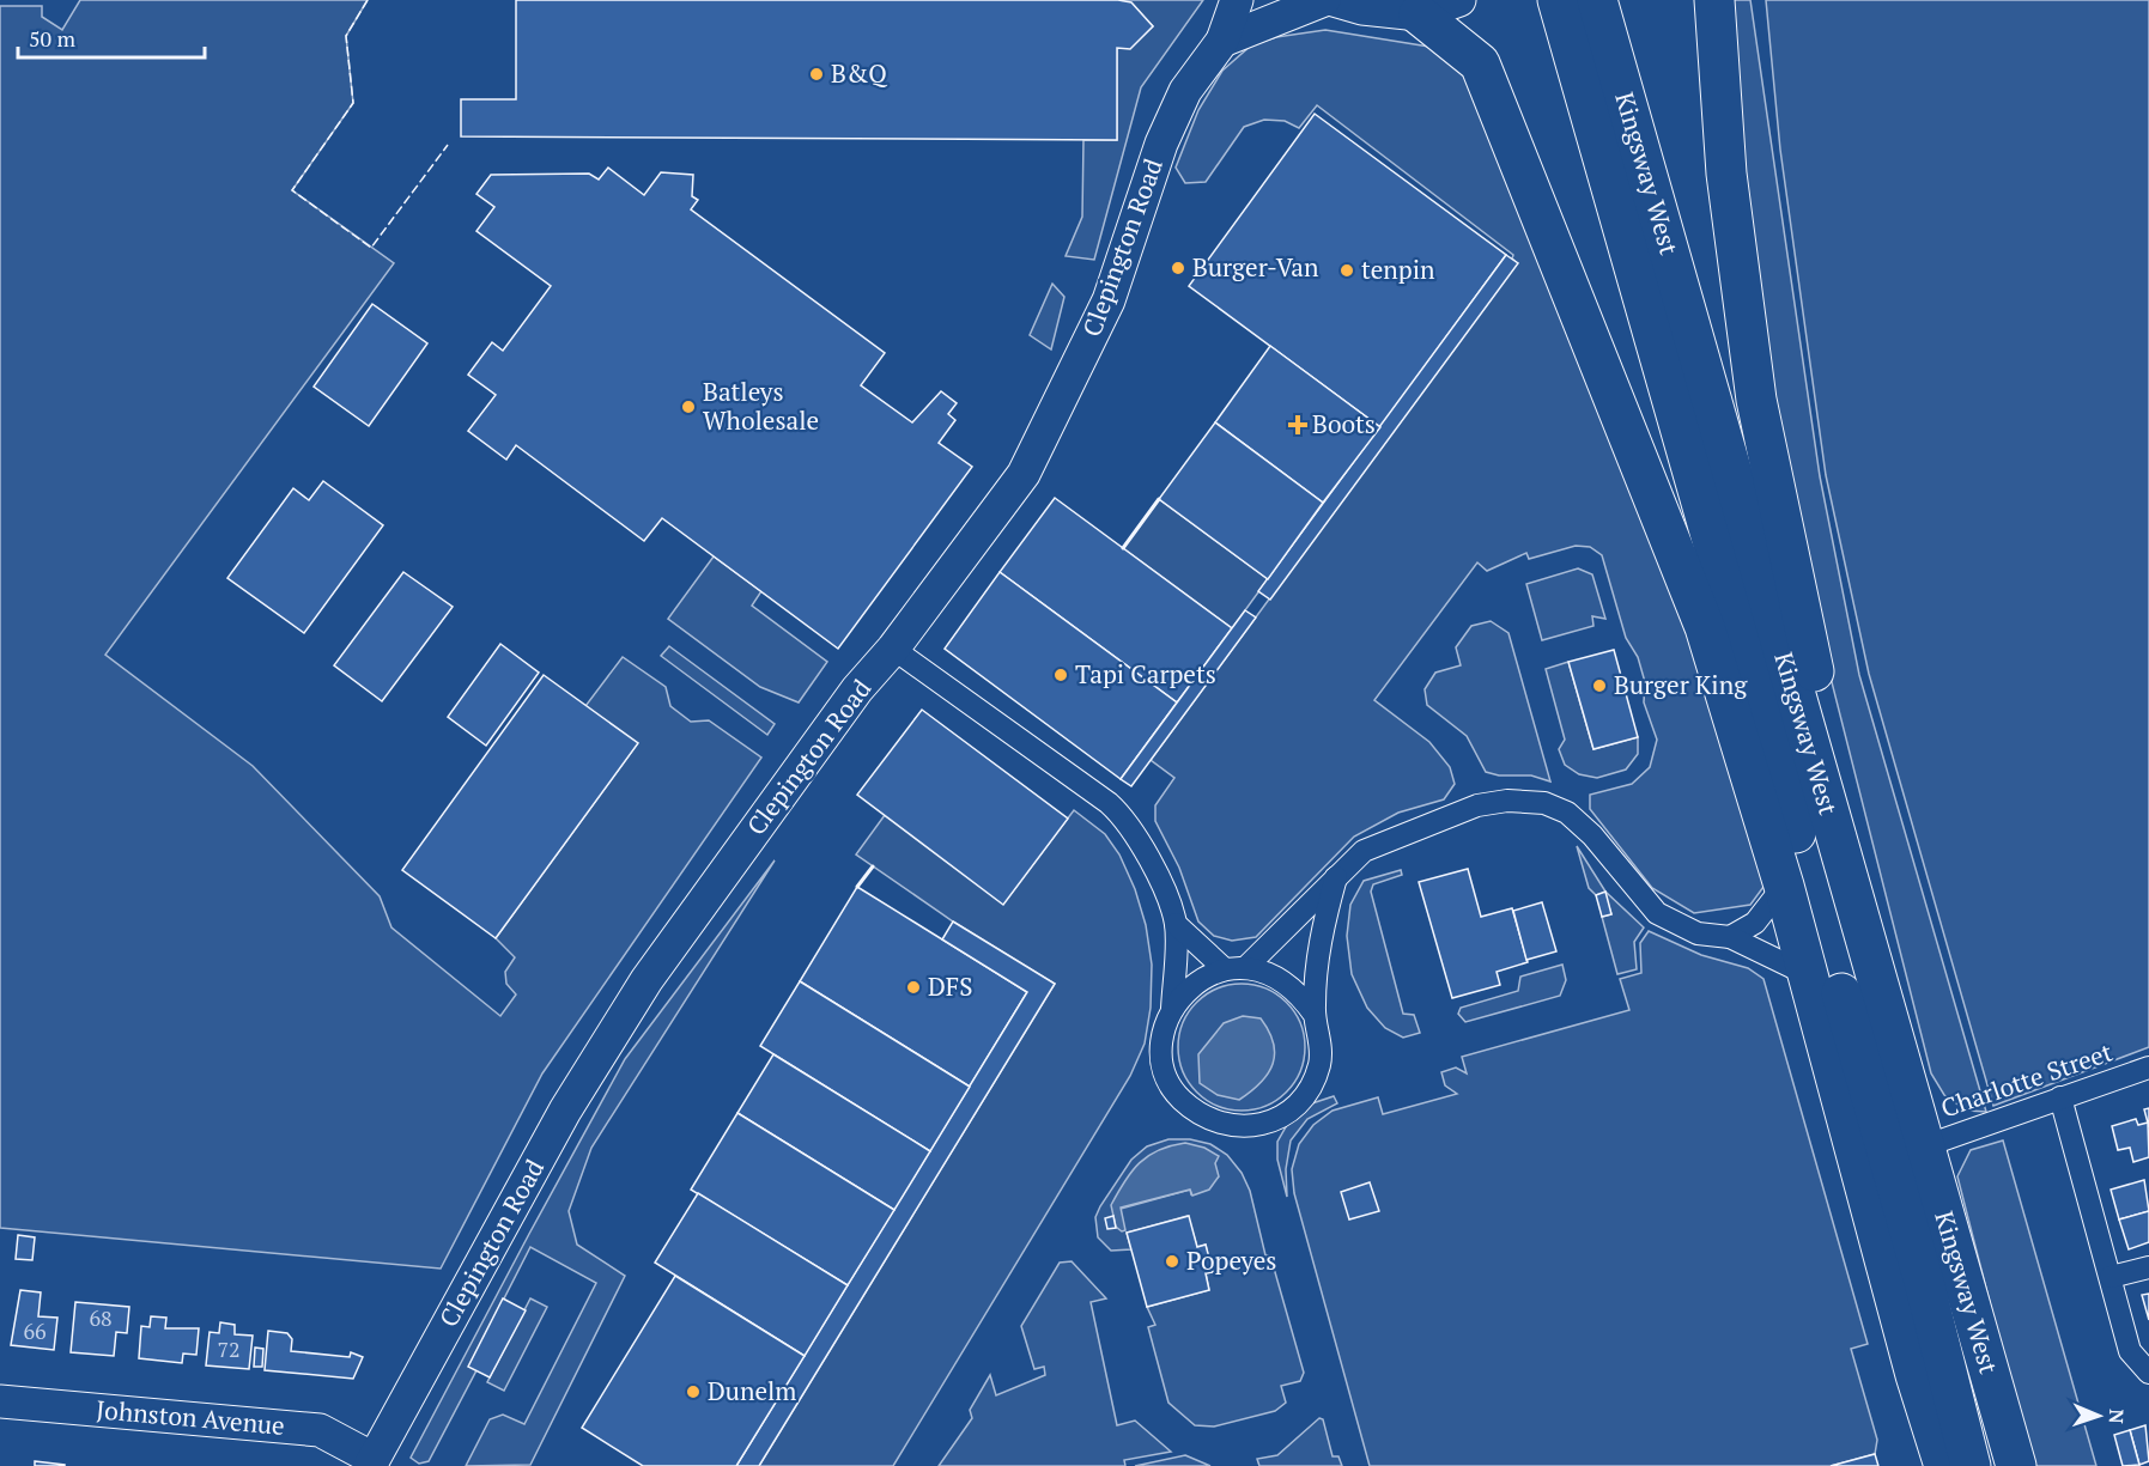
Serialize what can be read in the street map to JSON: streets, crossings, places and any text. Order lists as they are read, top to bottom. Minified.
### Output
{"streets":{"highway":["Kingsway West"],"main road":["Clepington Road","Johnston Avenue"],"street":["Charlotte Street"]},"crossings":[["Kingsway West","Charlotte Street"],["Clepington Road","Johnston Avenue"]],"places":{"other":["B&Q","Burger-Van","tenpin","Batleys Wholesale","Tapi Carpets","Burger King","DFS","Popeyes","Dunelm"],"health":["Boots"]},"house_numbers":["68","66","72"],"scale_bar":"50 m","north":"right"}
